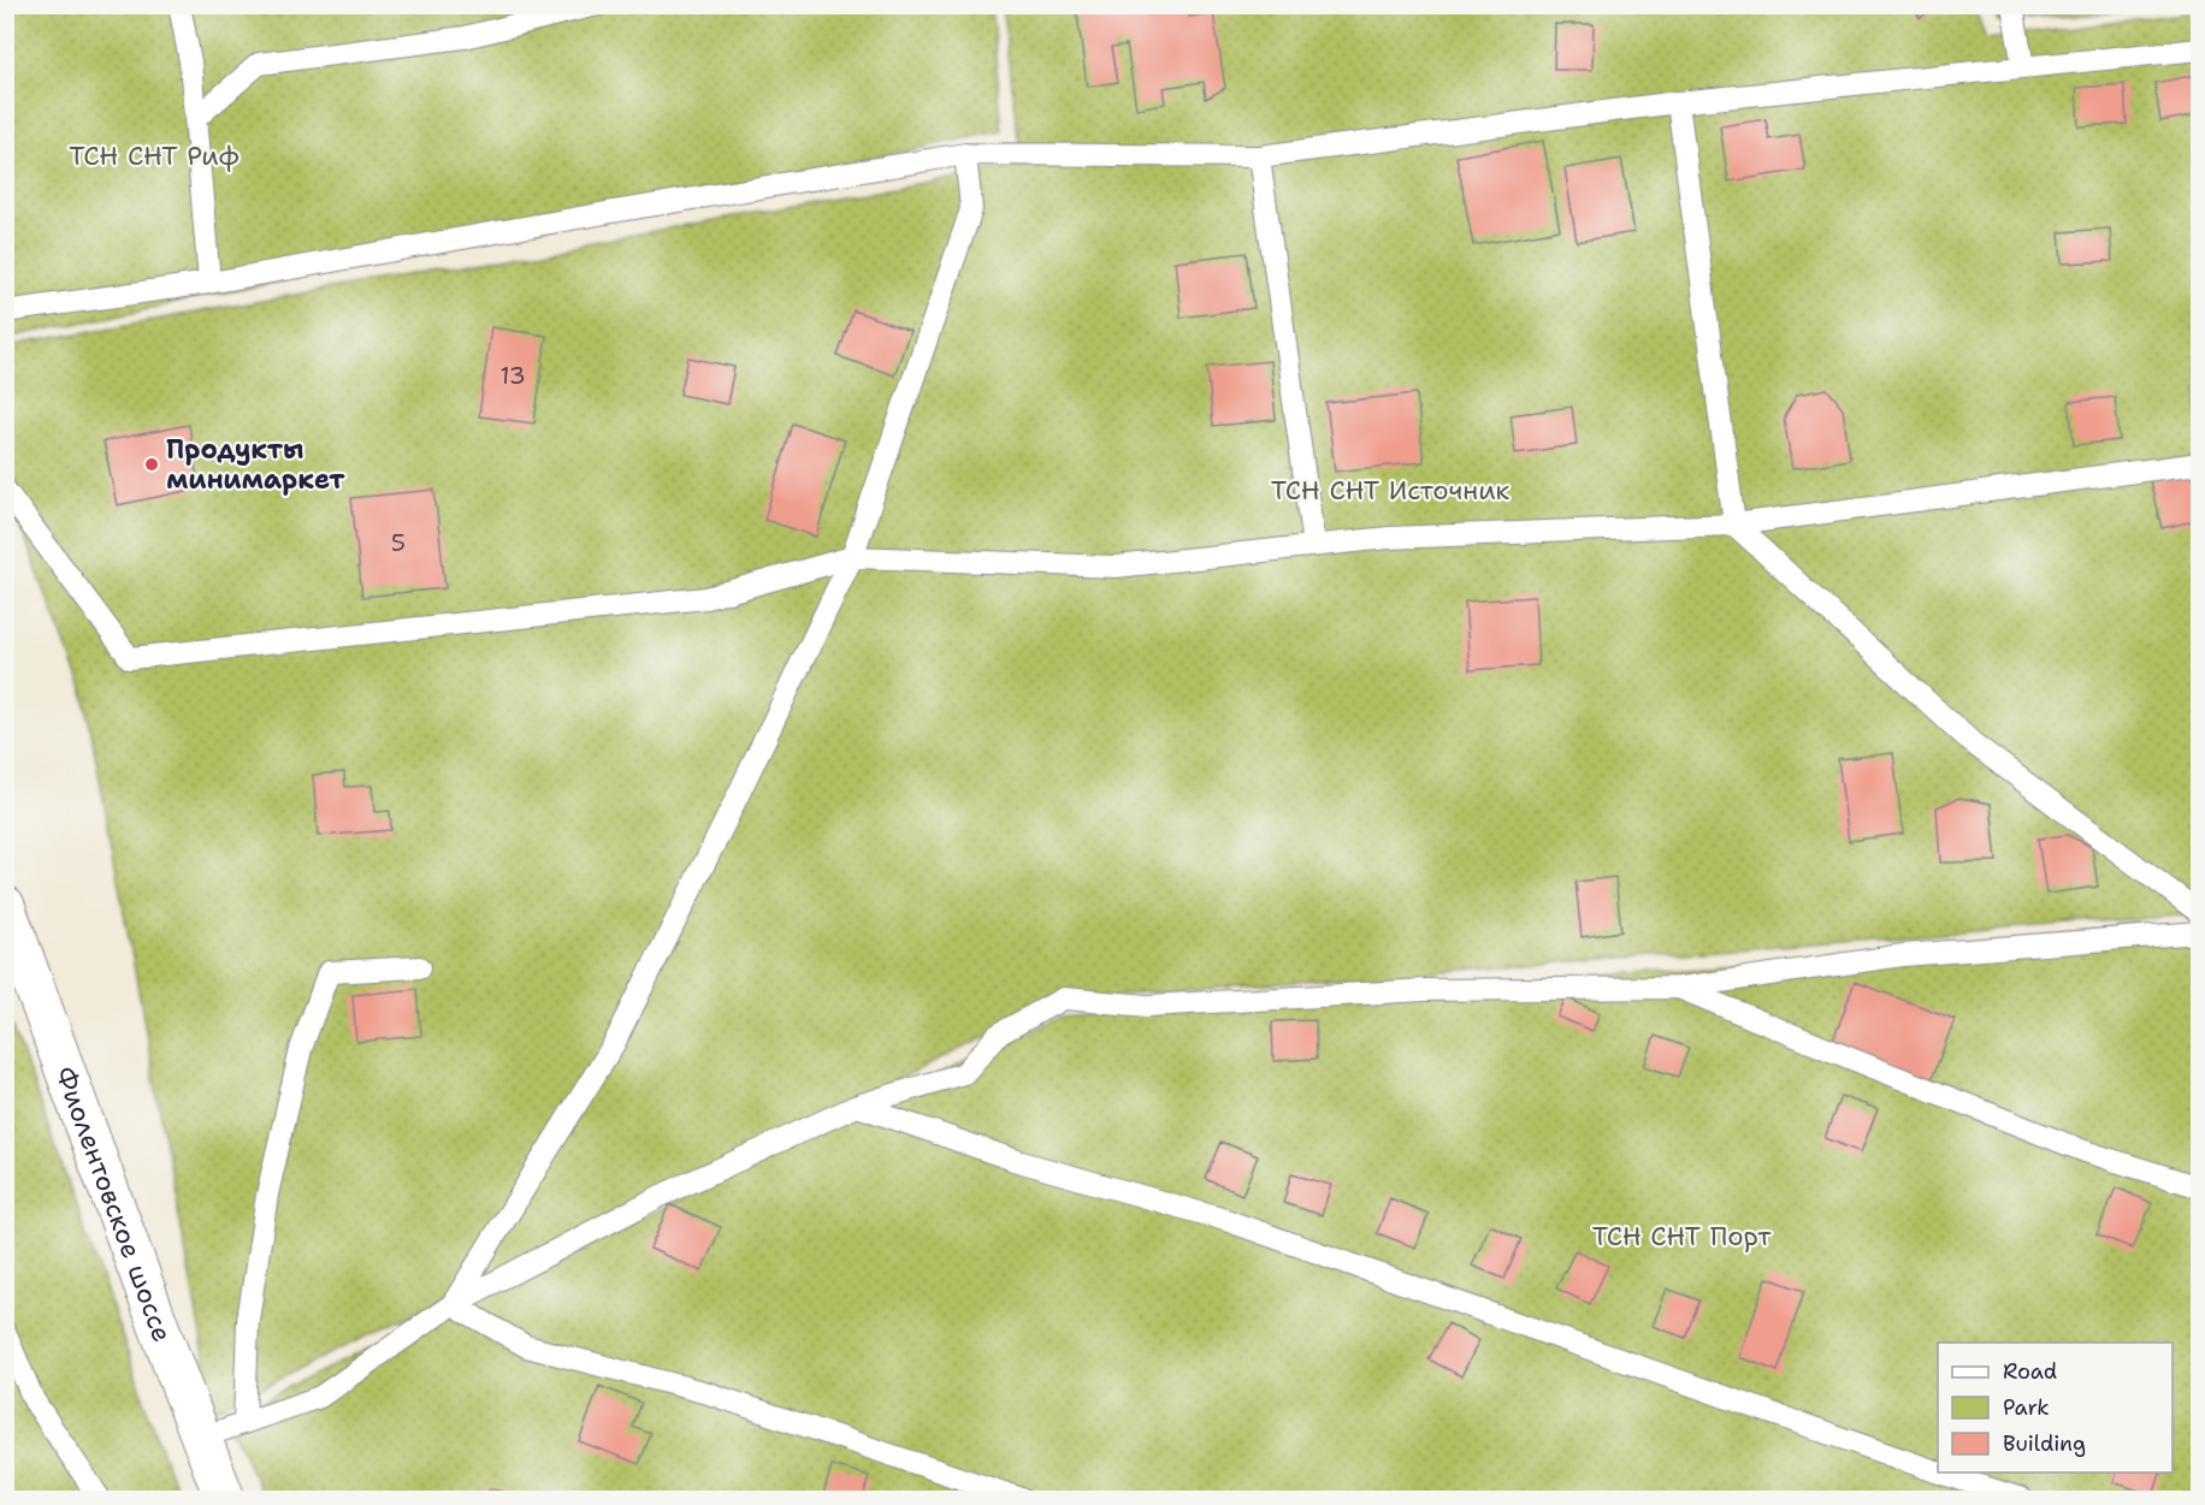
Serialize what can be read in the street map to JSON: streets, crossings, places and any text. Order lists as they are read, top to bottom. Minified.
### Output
{"streets":{"main road":["Фиолентовское шоссе"]},"parks":["ТСН СНТ Риф","ТСН СНТ Источник","ТСН СНТ Порт"],"places":["Продукты минимаркет"],"house_numbers":["13","5"],"legend":["Road","Park","Building"]}
